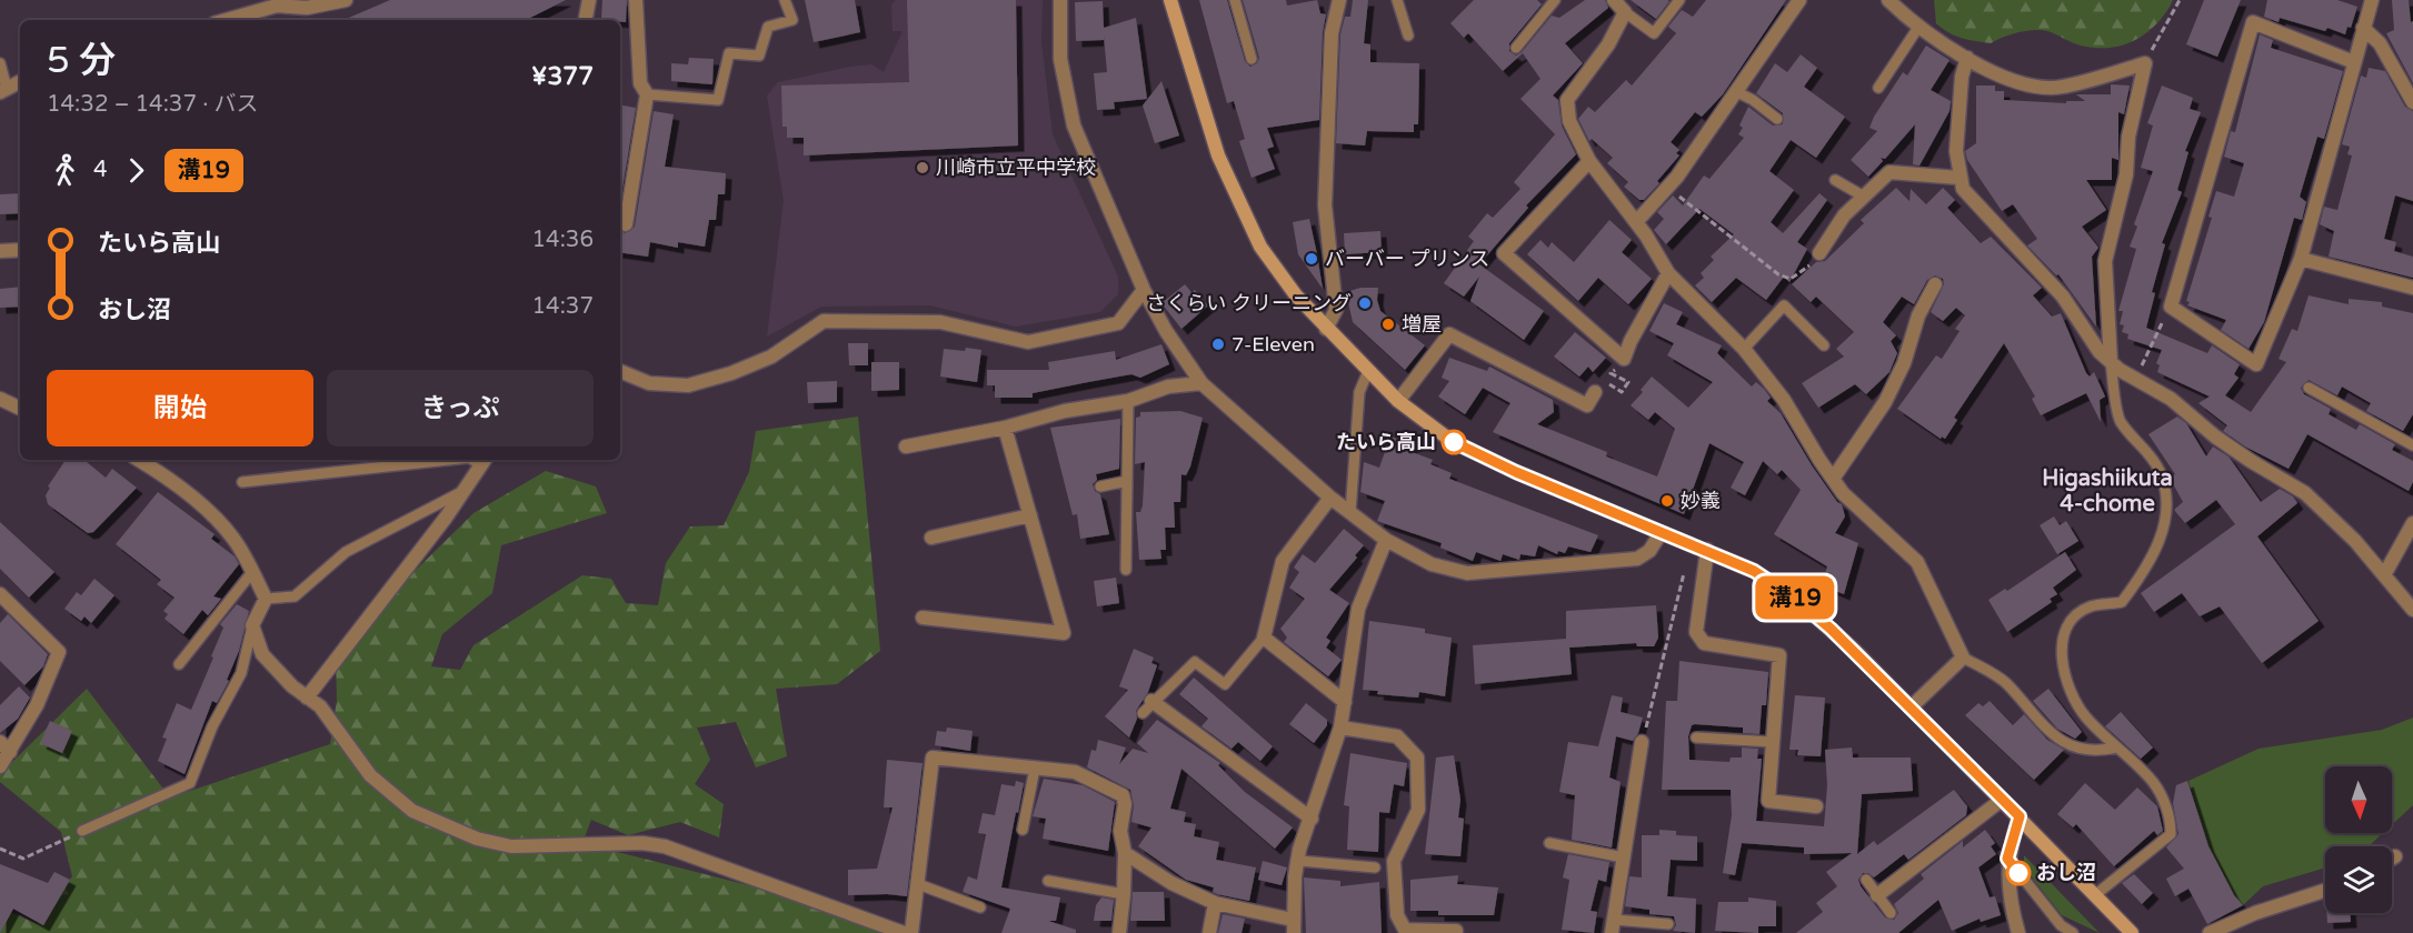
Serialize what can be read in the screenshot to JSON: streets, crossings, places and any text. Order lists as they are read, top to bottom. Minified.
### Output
{"districts":["Higashiikuta 4-chome"],"places":["川崎市立平中学校","バーバー プリンス","さくらい クリーニング","増屋","7-Eleven","たいら高山","妙義","おし沼"],"lines":["bus line 溝19"],"north":"bottom","page":{"on_map":"溝19","heading":["5 分","14:32 – 14:37 · バス","¥377"],"legs":["4","溝19"],"list":[{"name":"たいら高山","value":"14:36"},{"name":"おし沼","value":"14:37"}],"buttons":["開始","きっぷ"]}}
